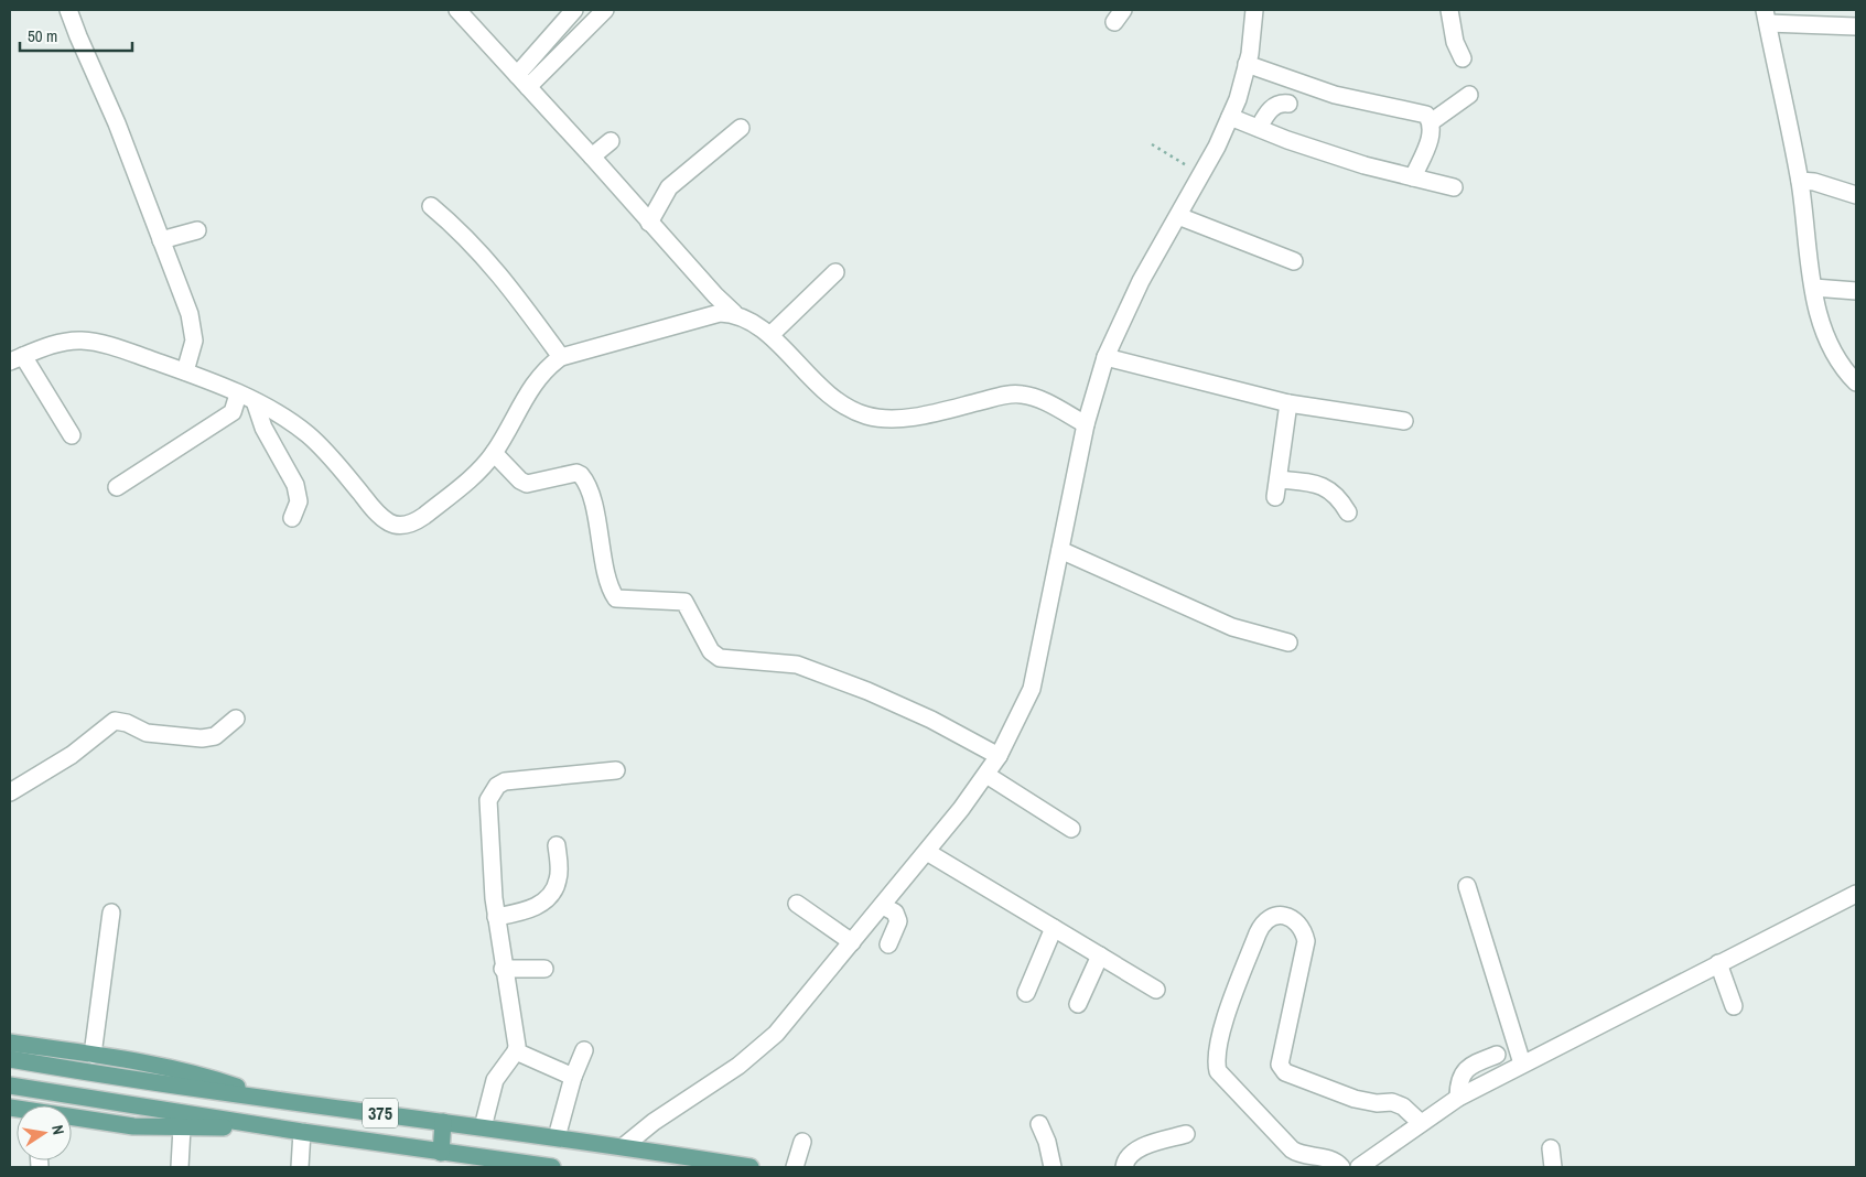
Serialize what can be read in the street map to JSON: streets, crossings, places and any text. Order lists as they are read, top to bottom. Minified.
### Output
{"streets":{"main road":["375"]},"scale_bar":"50 m","north":"right"}
